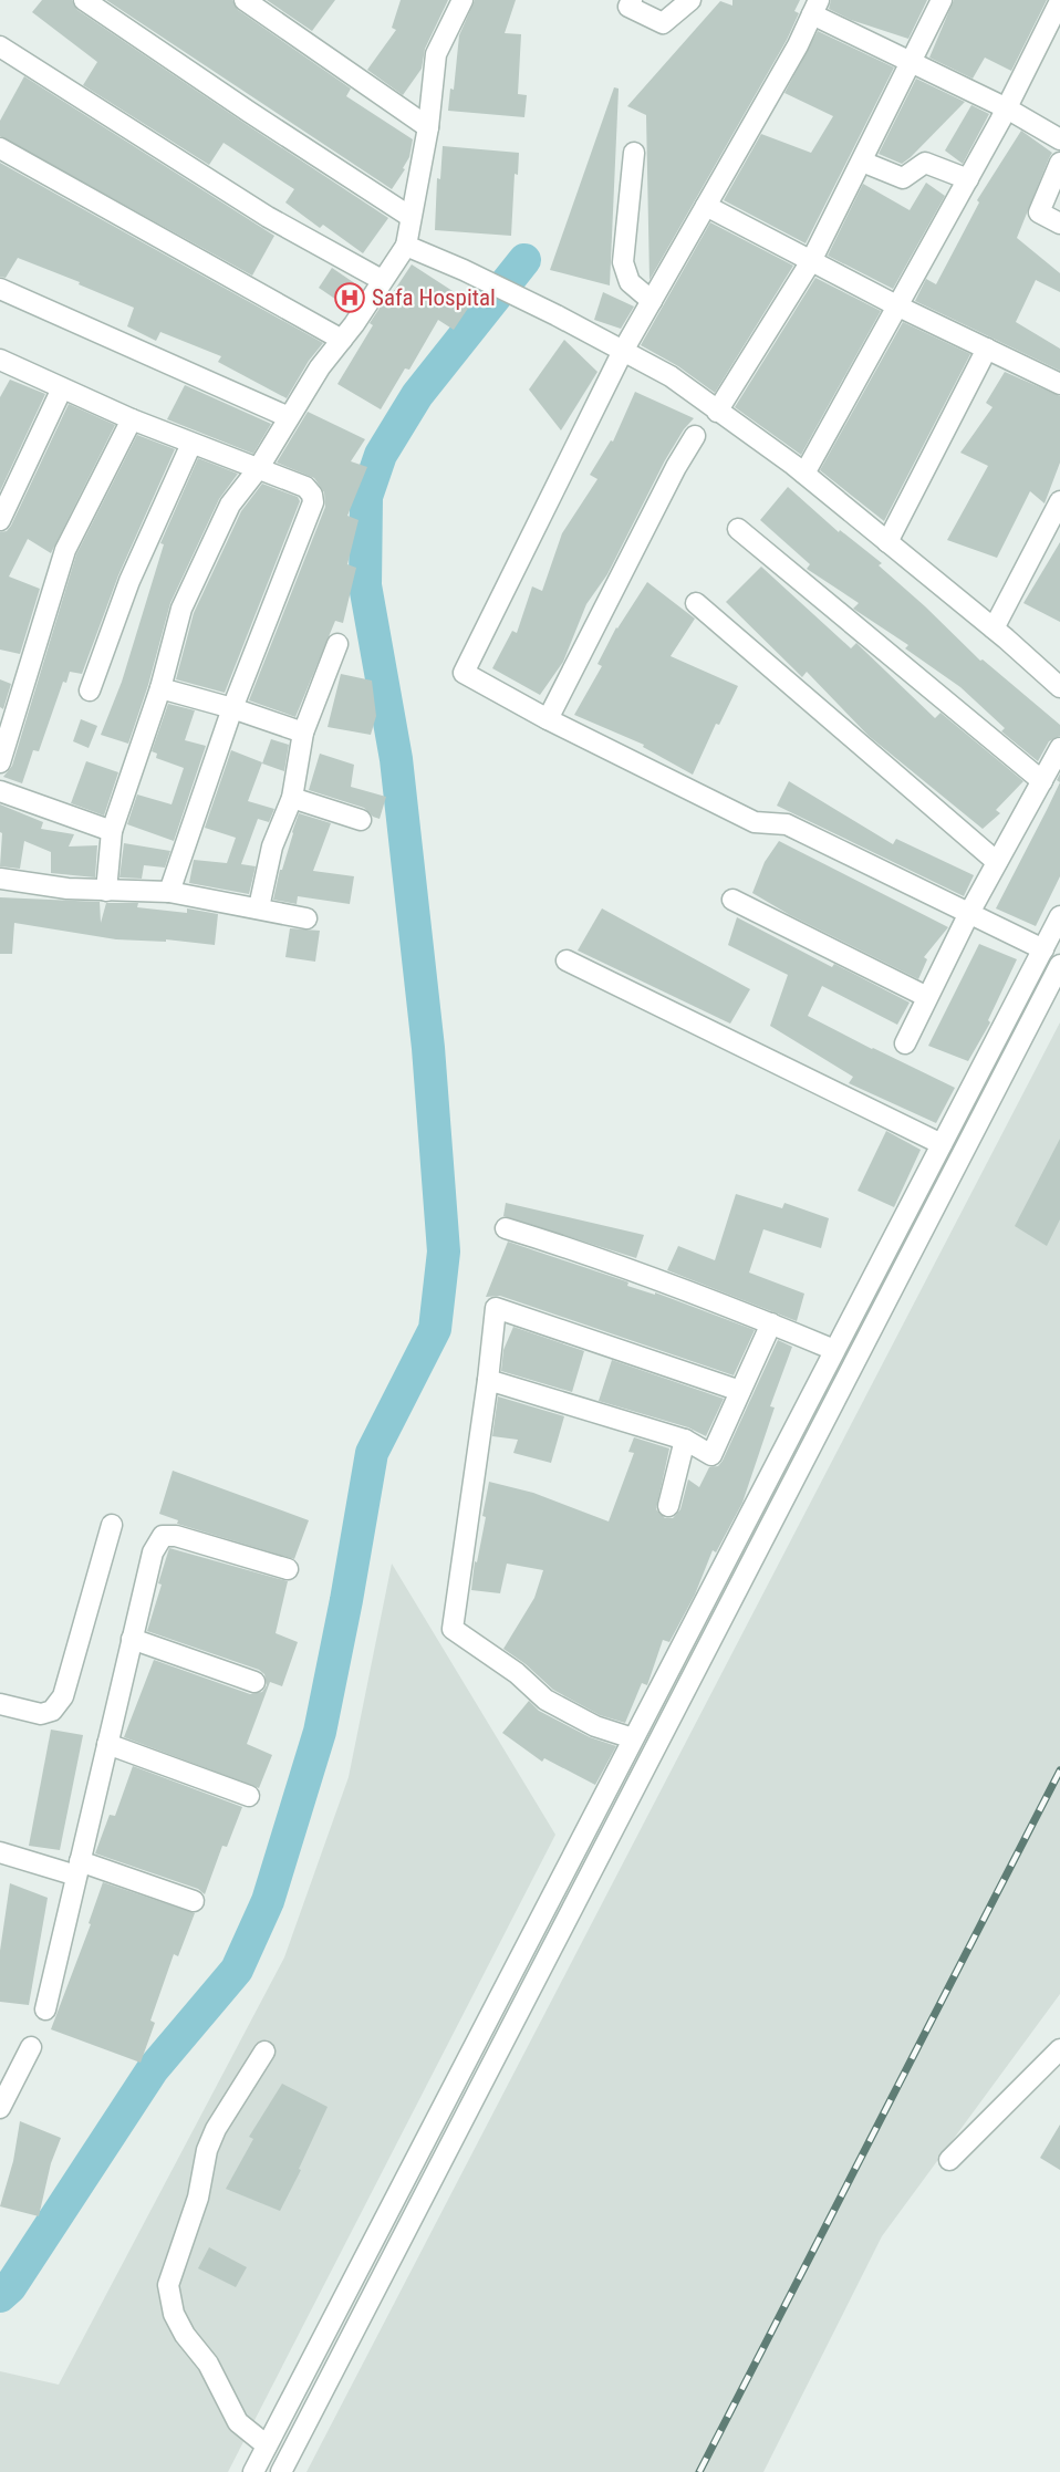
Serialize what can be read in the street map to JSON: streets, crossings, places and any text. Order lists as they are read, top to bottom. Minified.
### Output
{"places":{"hospital":["Safa Hospital"]}}
